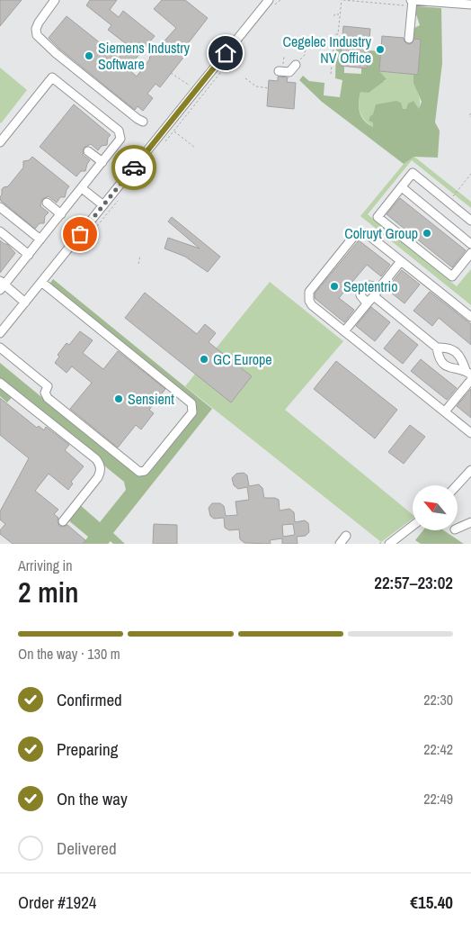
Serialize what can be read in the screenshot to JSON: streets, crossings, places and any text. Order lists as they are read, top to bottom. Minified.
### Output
{"places":["Cegelec Industry NV Office","Siemens Industry Software","Colruyt Group","Septentrio","GC Europe","Sensient"],"north":"top left","page":{"heading":["2 min","Arriving in","22:57–23:02"],"panel":["Order #1924","€15.40"],"bar":"On the way · 130 m","list":[["Confirmed","22:30"],["Preparing","22:42"],["On the way","22:49"],"Delivered"]}}
